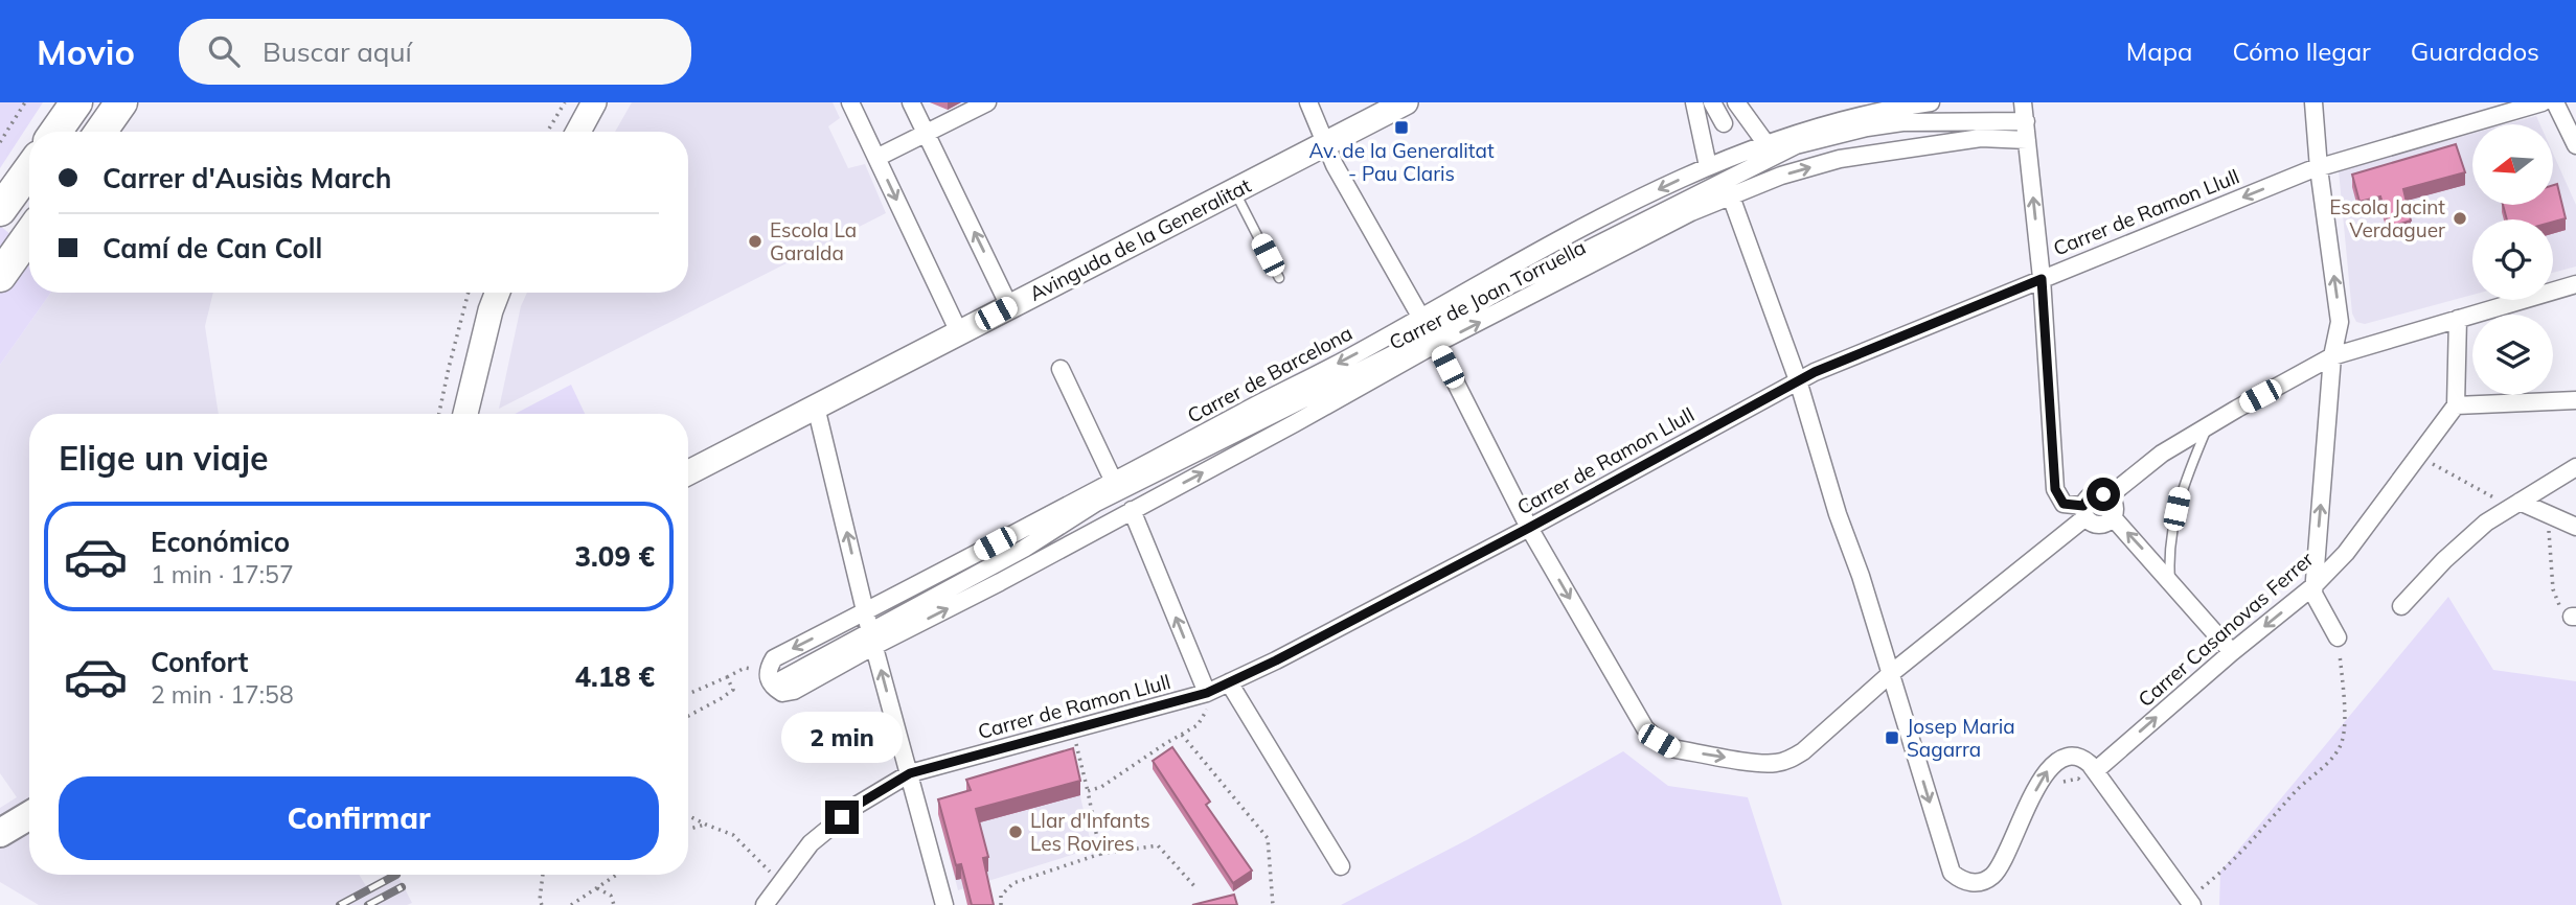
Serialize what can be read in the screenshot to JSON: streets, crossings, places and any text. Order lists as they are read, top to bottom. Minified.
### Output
{"streets":{"main road":["Avinguda de la Generalitat"],"street":["Carrer de Ramon Llull","Carrer de Joan Torruella","Carrer de Barcelona","Carrer Casanovas Ferrer"]},"places":{"transit":["Av. de la Generalitat - Pau Claris","Josep Maria Sagarra"],"other":["Escola Jacint Verdaguer","Escola La Garalda","Llar d'Infants Les Rovires"]},"north":"left","page":{"header":"Movio","search":"Buscar aquí","nav":["Mapa","Cómo llegar","Guardados"],"banner":["Carrer d'Ausiàs March","Camí de Can Coll"],"heading":"Elige un viaje","list":[{"name":"Económico","note":"1 min · 17:57","value":"3.09 €"},{"name":"Confort","note":"2 min · 17:58","value":"4.18 €"}],"bubble":"2 min","buttons":"Confirmar"}}
